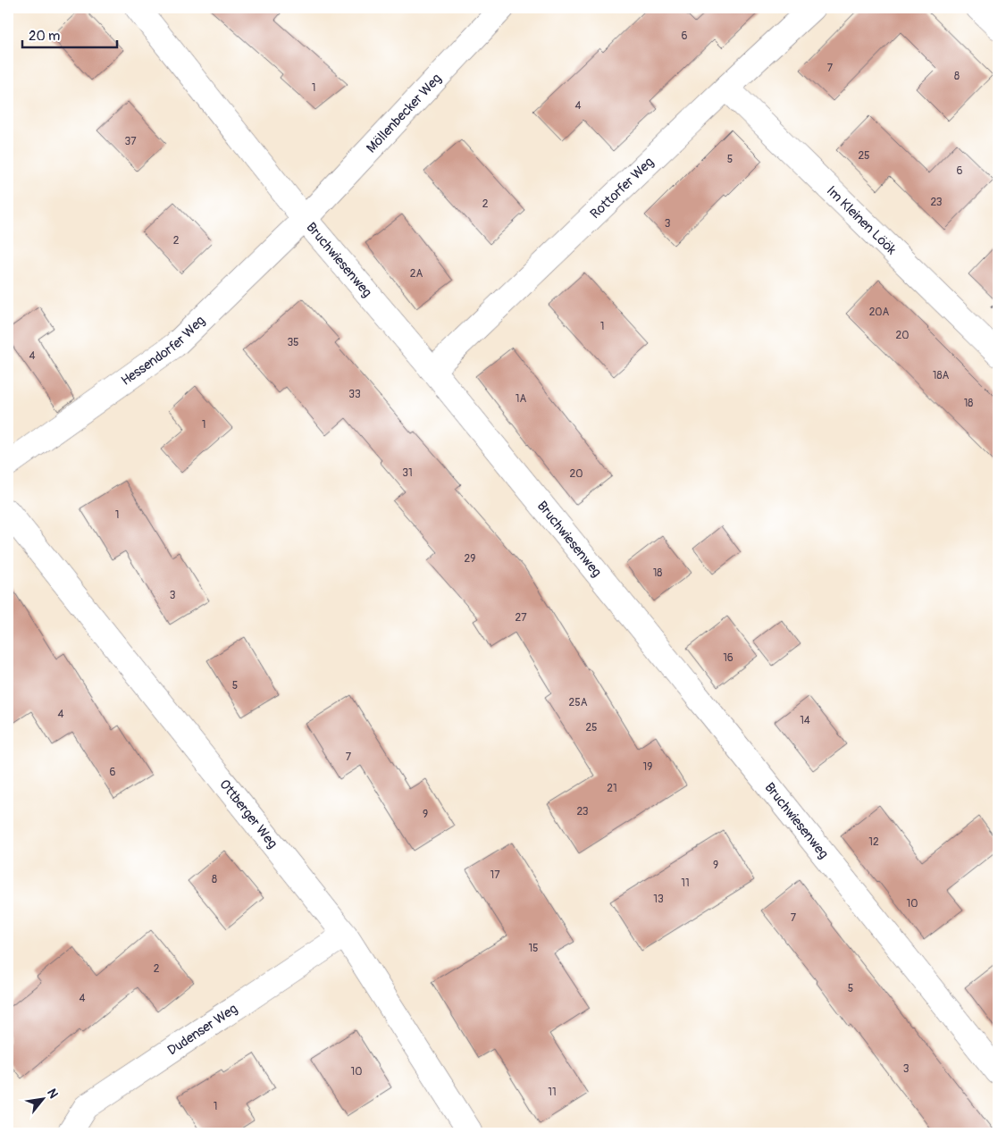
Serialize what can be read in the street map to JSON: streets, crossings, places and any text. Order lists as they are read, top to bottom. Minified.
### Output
{"streets":{"street":["Möllenbecker Weg","Rottorfer Weg","Im Kleinen Löök","Bruchwiesenweg","Hessendorfer Weg","Ottberger Weg","Dudenser Weg"]},"crossings":[["Möllenbecker Weg","Bruchwiesenweg"],["Möllenbecker Weg","Hessendorfer Weg"],["Rottorfer Weg","Im Kleinen Löök"],["Rottorfer Weg","Bruchwiesenweg"],["Bruchwiesenweg","Hessendorfer Weg"],["Ottberger Weg","Dudenser Weg"]],"house_numbers":["6","7","8","1","4","37","25","5","6","23","2","3","2","2A","20A","1","20","35","4","18A","33","1A","18","1","31","20","1","29","18","3","27","16","5","25A","4","14","25","7","19","6","21","23","9","12","9","17","8","11","13","10","7","15","2","5","4","3","10","11","1"],"scale_bar":"20 m","north":"top right"}
